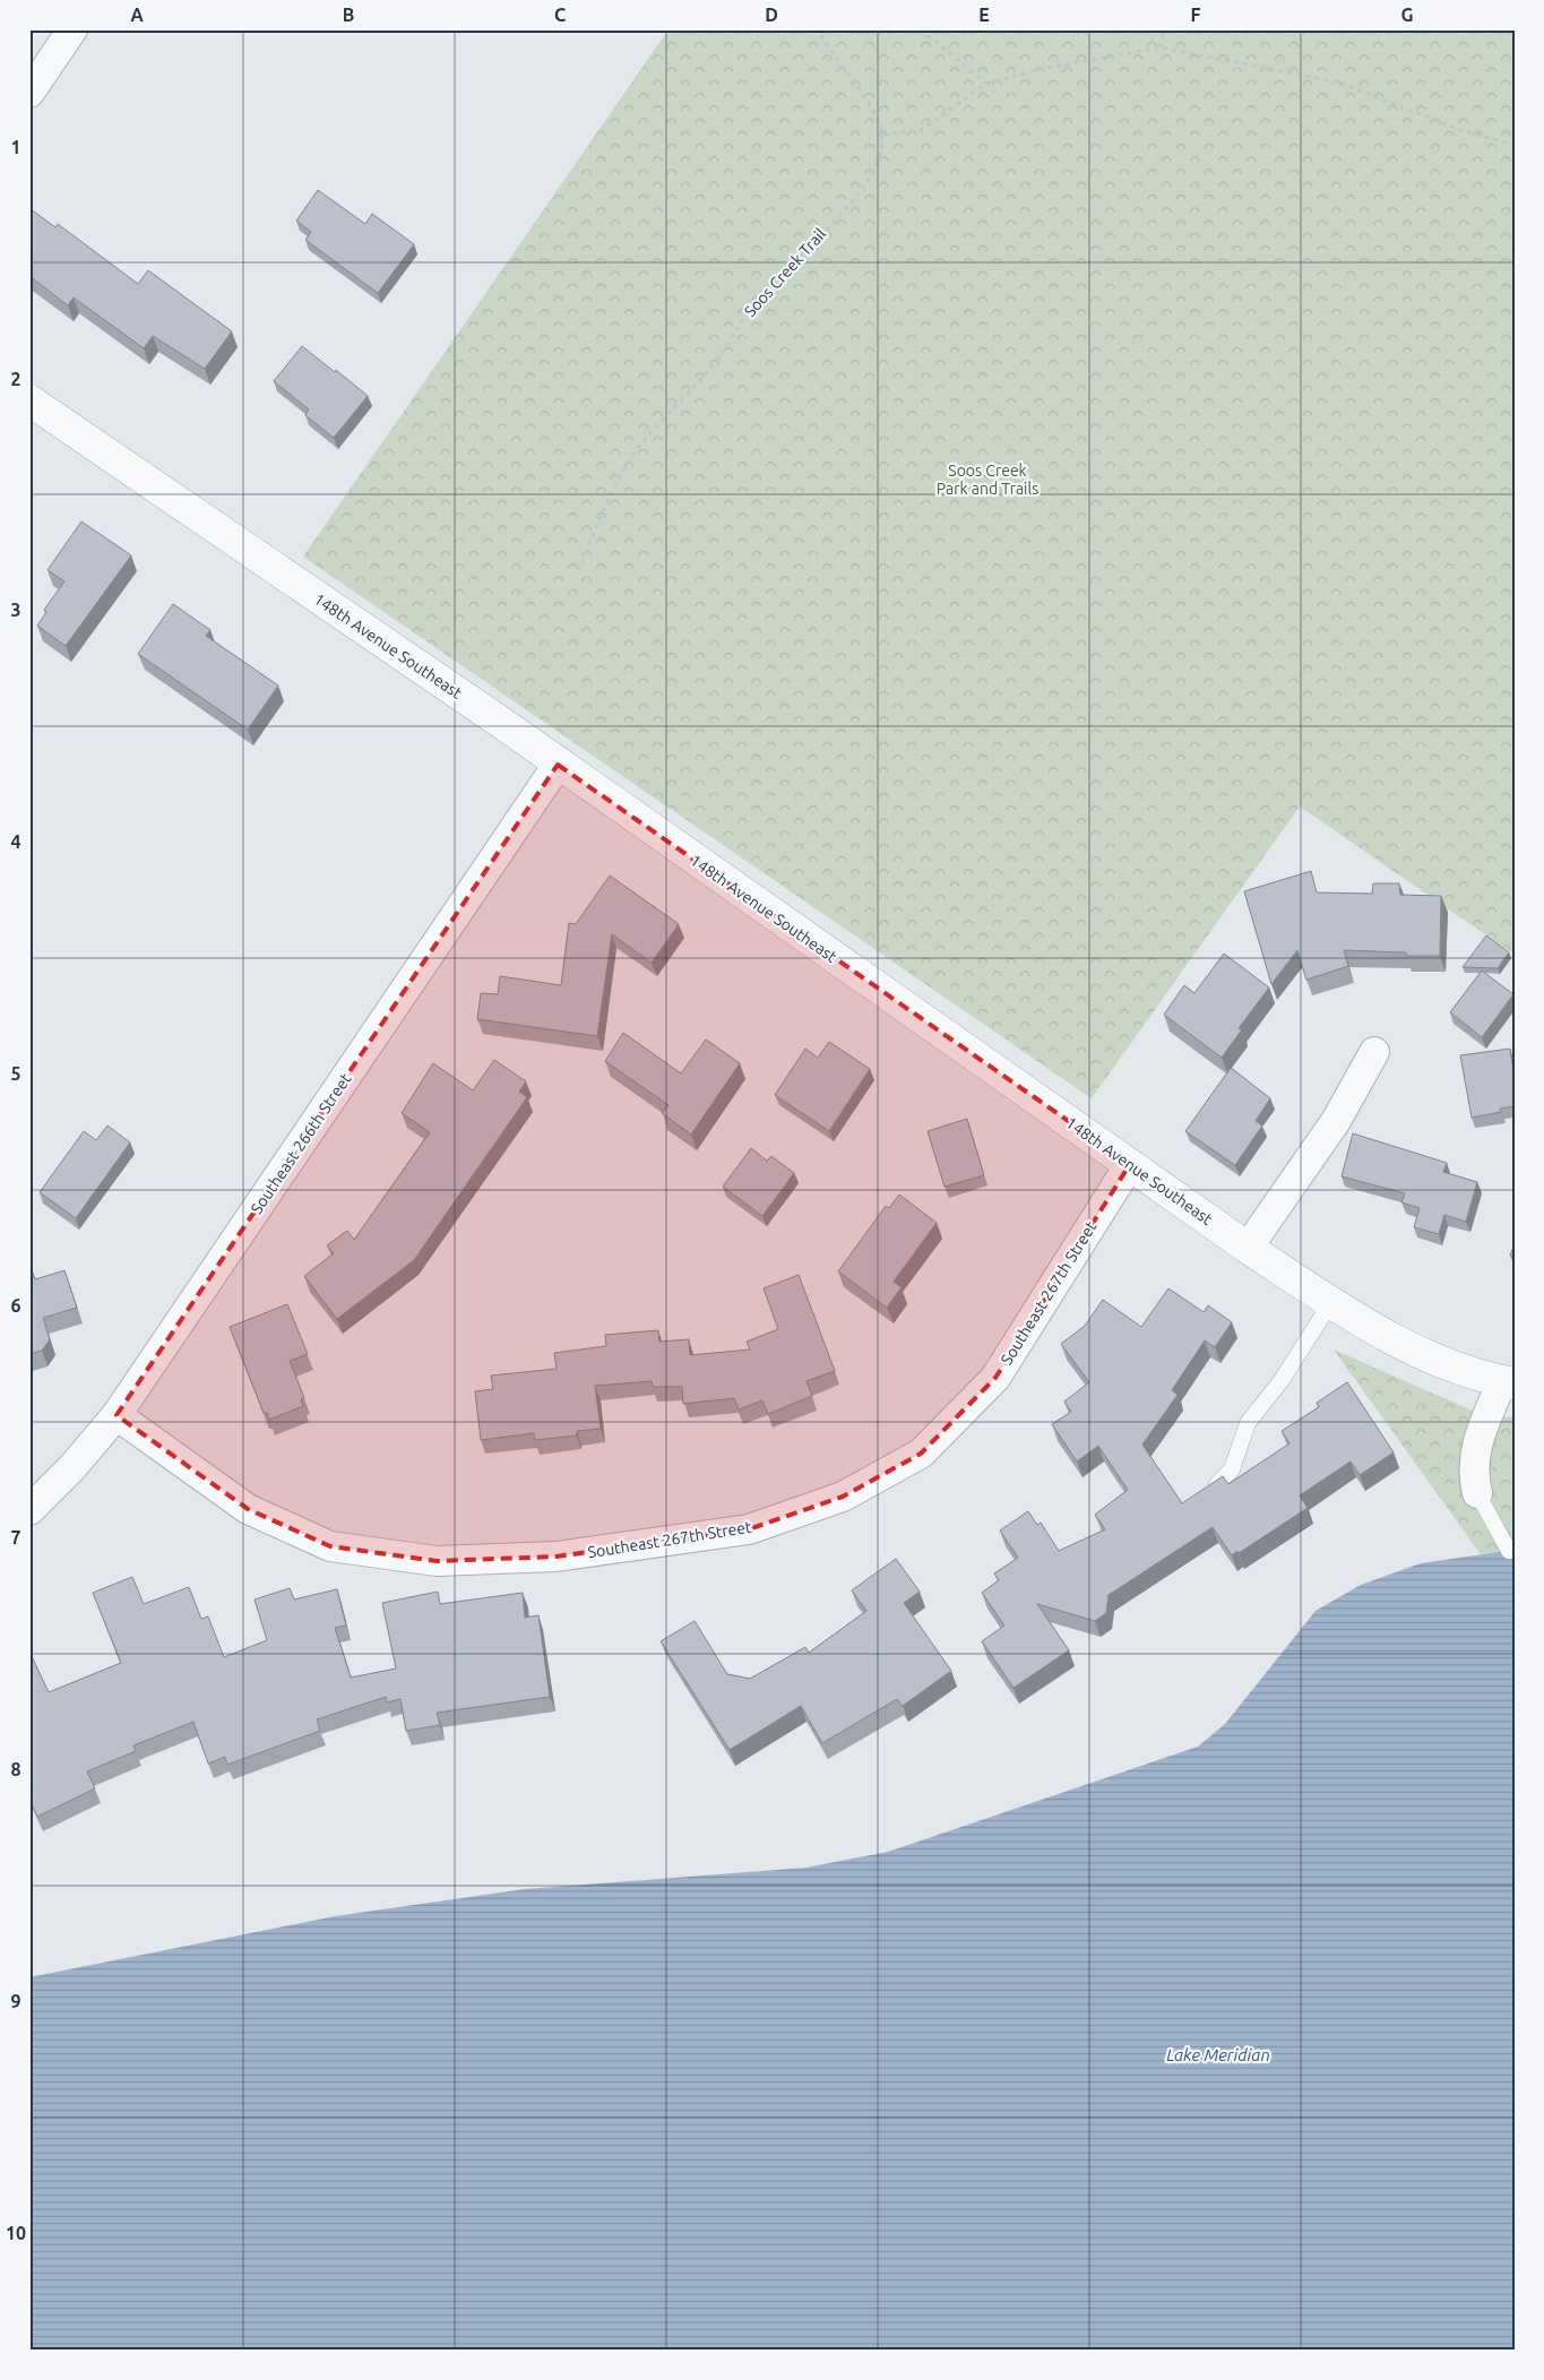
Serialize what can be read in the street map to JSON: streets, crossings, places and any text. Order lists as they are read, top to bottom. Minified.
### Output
{"streets":{"street":["148th Avenue Southeast","Southeast 266th Street","Southeast 267th Street"],"path":["Soos Creek Trail"]},"crossings":[["148th Avenue Southeast","Southeast 266th Street"],["148th Avenue Southeast","Southeast 267th Street"],["Southeast 266th Street","Southeast 267th Street"]],"water":["Lake Meridian"],"parks":["Soos Creek Park and Trails"],"grid":{"columns":["A","B","C","D","E","F","G"],"rows":["1","2","3","4","5","6","7","8","9","10"]}}
